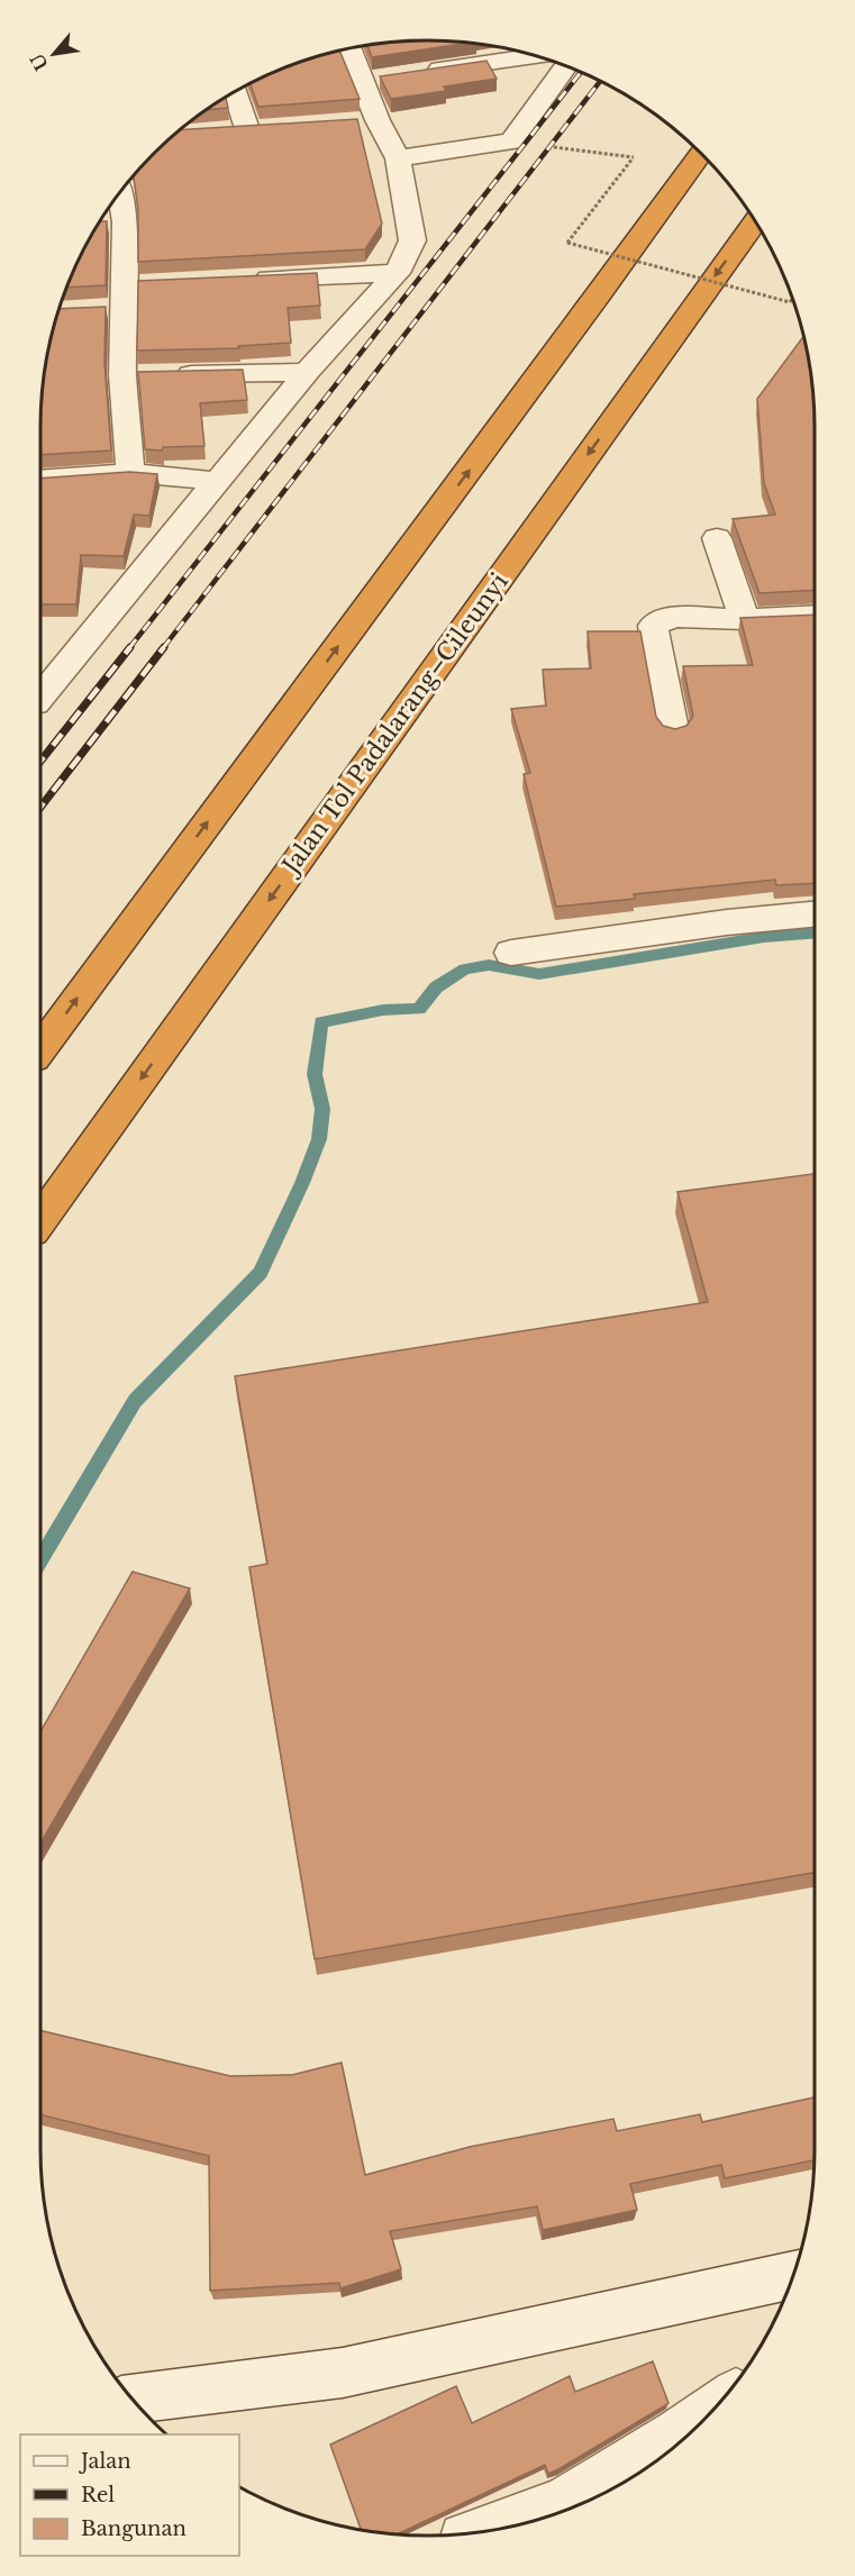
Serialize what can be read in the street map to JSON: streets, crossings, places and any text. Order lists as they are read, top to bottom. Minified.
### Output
{"streets":{"highway":["Jalan Tol Padalarang–Cileunyi"]},"legend":["Jalan","Rel","Bangunan"],"north":"bottom left"}
